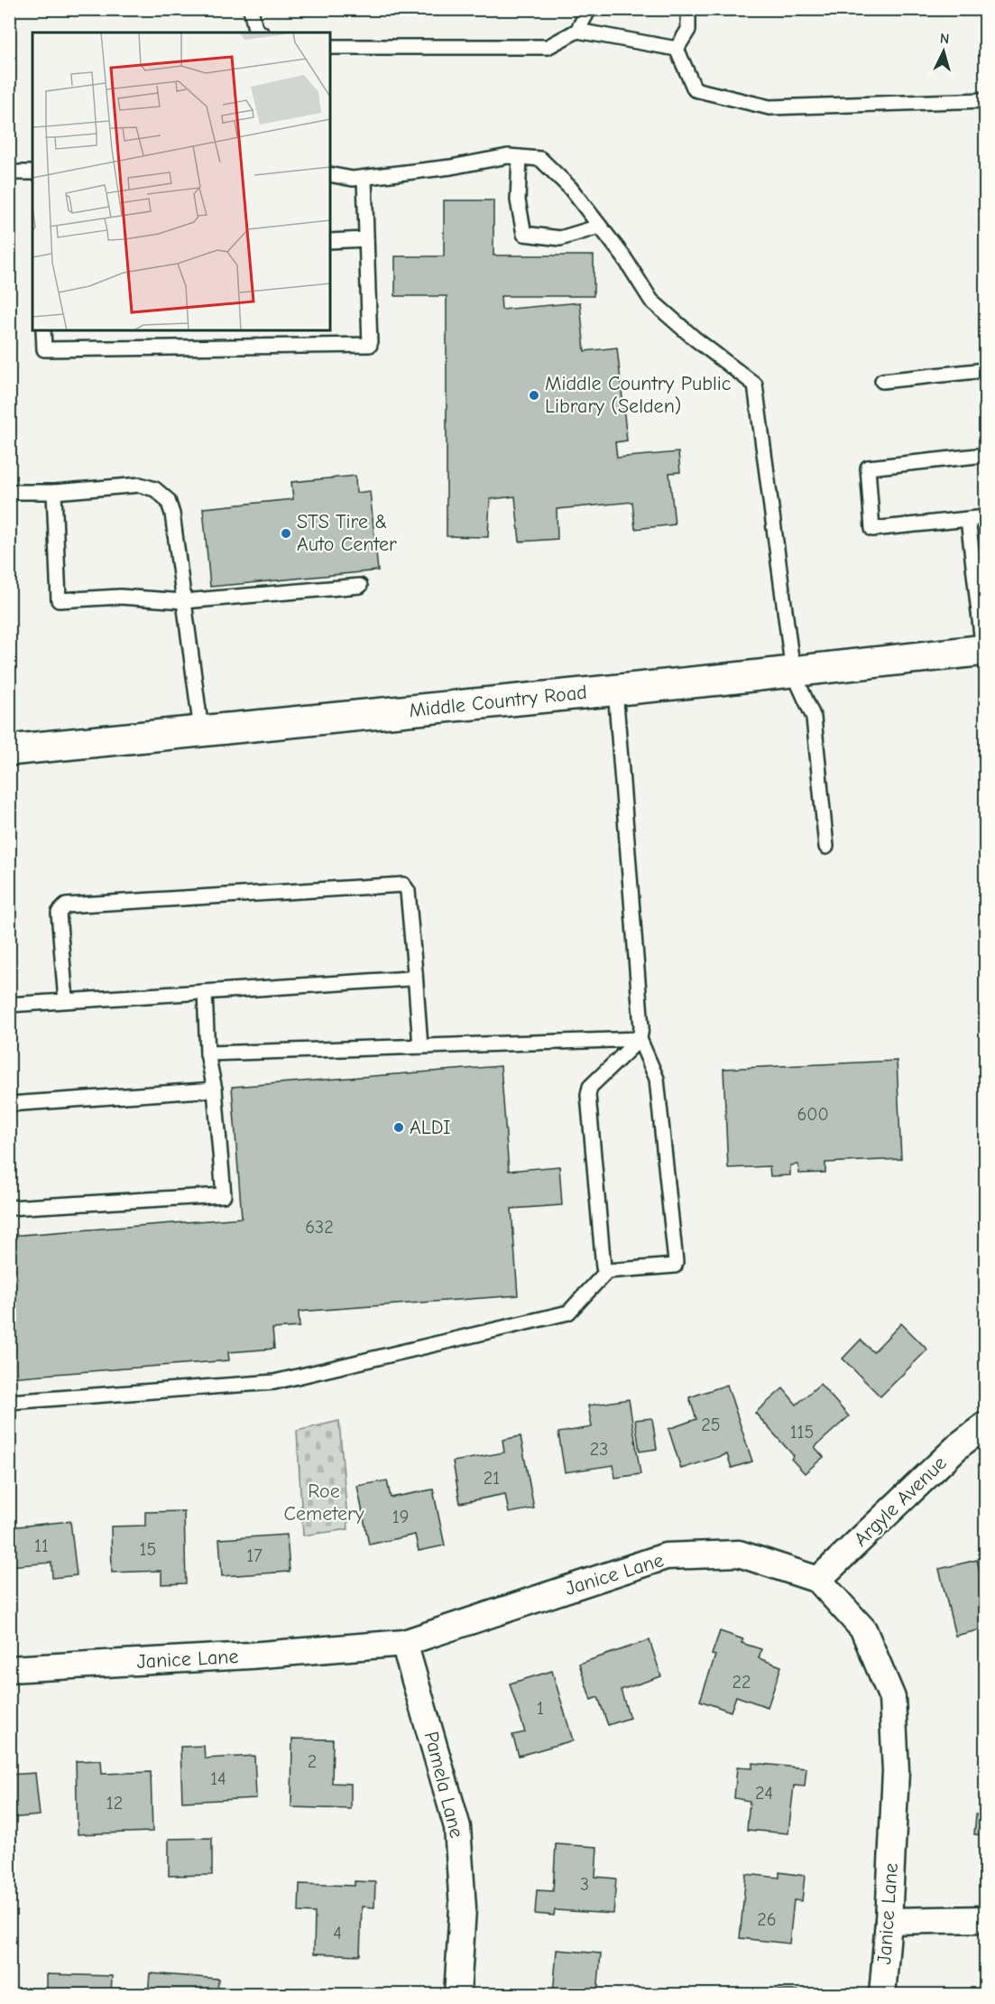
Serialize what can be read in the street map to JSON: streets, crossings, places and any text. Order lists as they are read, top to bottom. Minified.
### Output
{"streets":{"main road":["Middle Country Road"],"street":["Argyle Avenue","Janice Lane","Pamela Lane"]},"crossings":[["Argyle Avenue","Janice Lane"],["Janice Lane","Pamela Lane"]],"parks":["Roe Cemetery"],"places":["Middle Country Public Library (Selden)","STS Tire & Auto Center","ALDI"],"house_numbers":["600","632","25","115","23","21","19","11","15","17","22","1","2","14","24","12","3","26","4"],"north":"top"}
